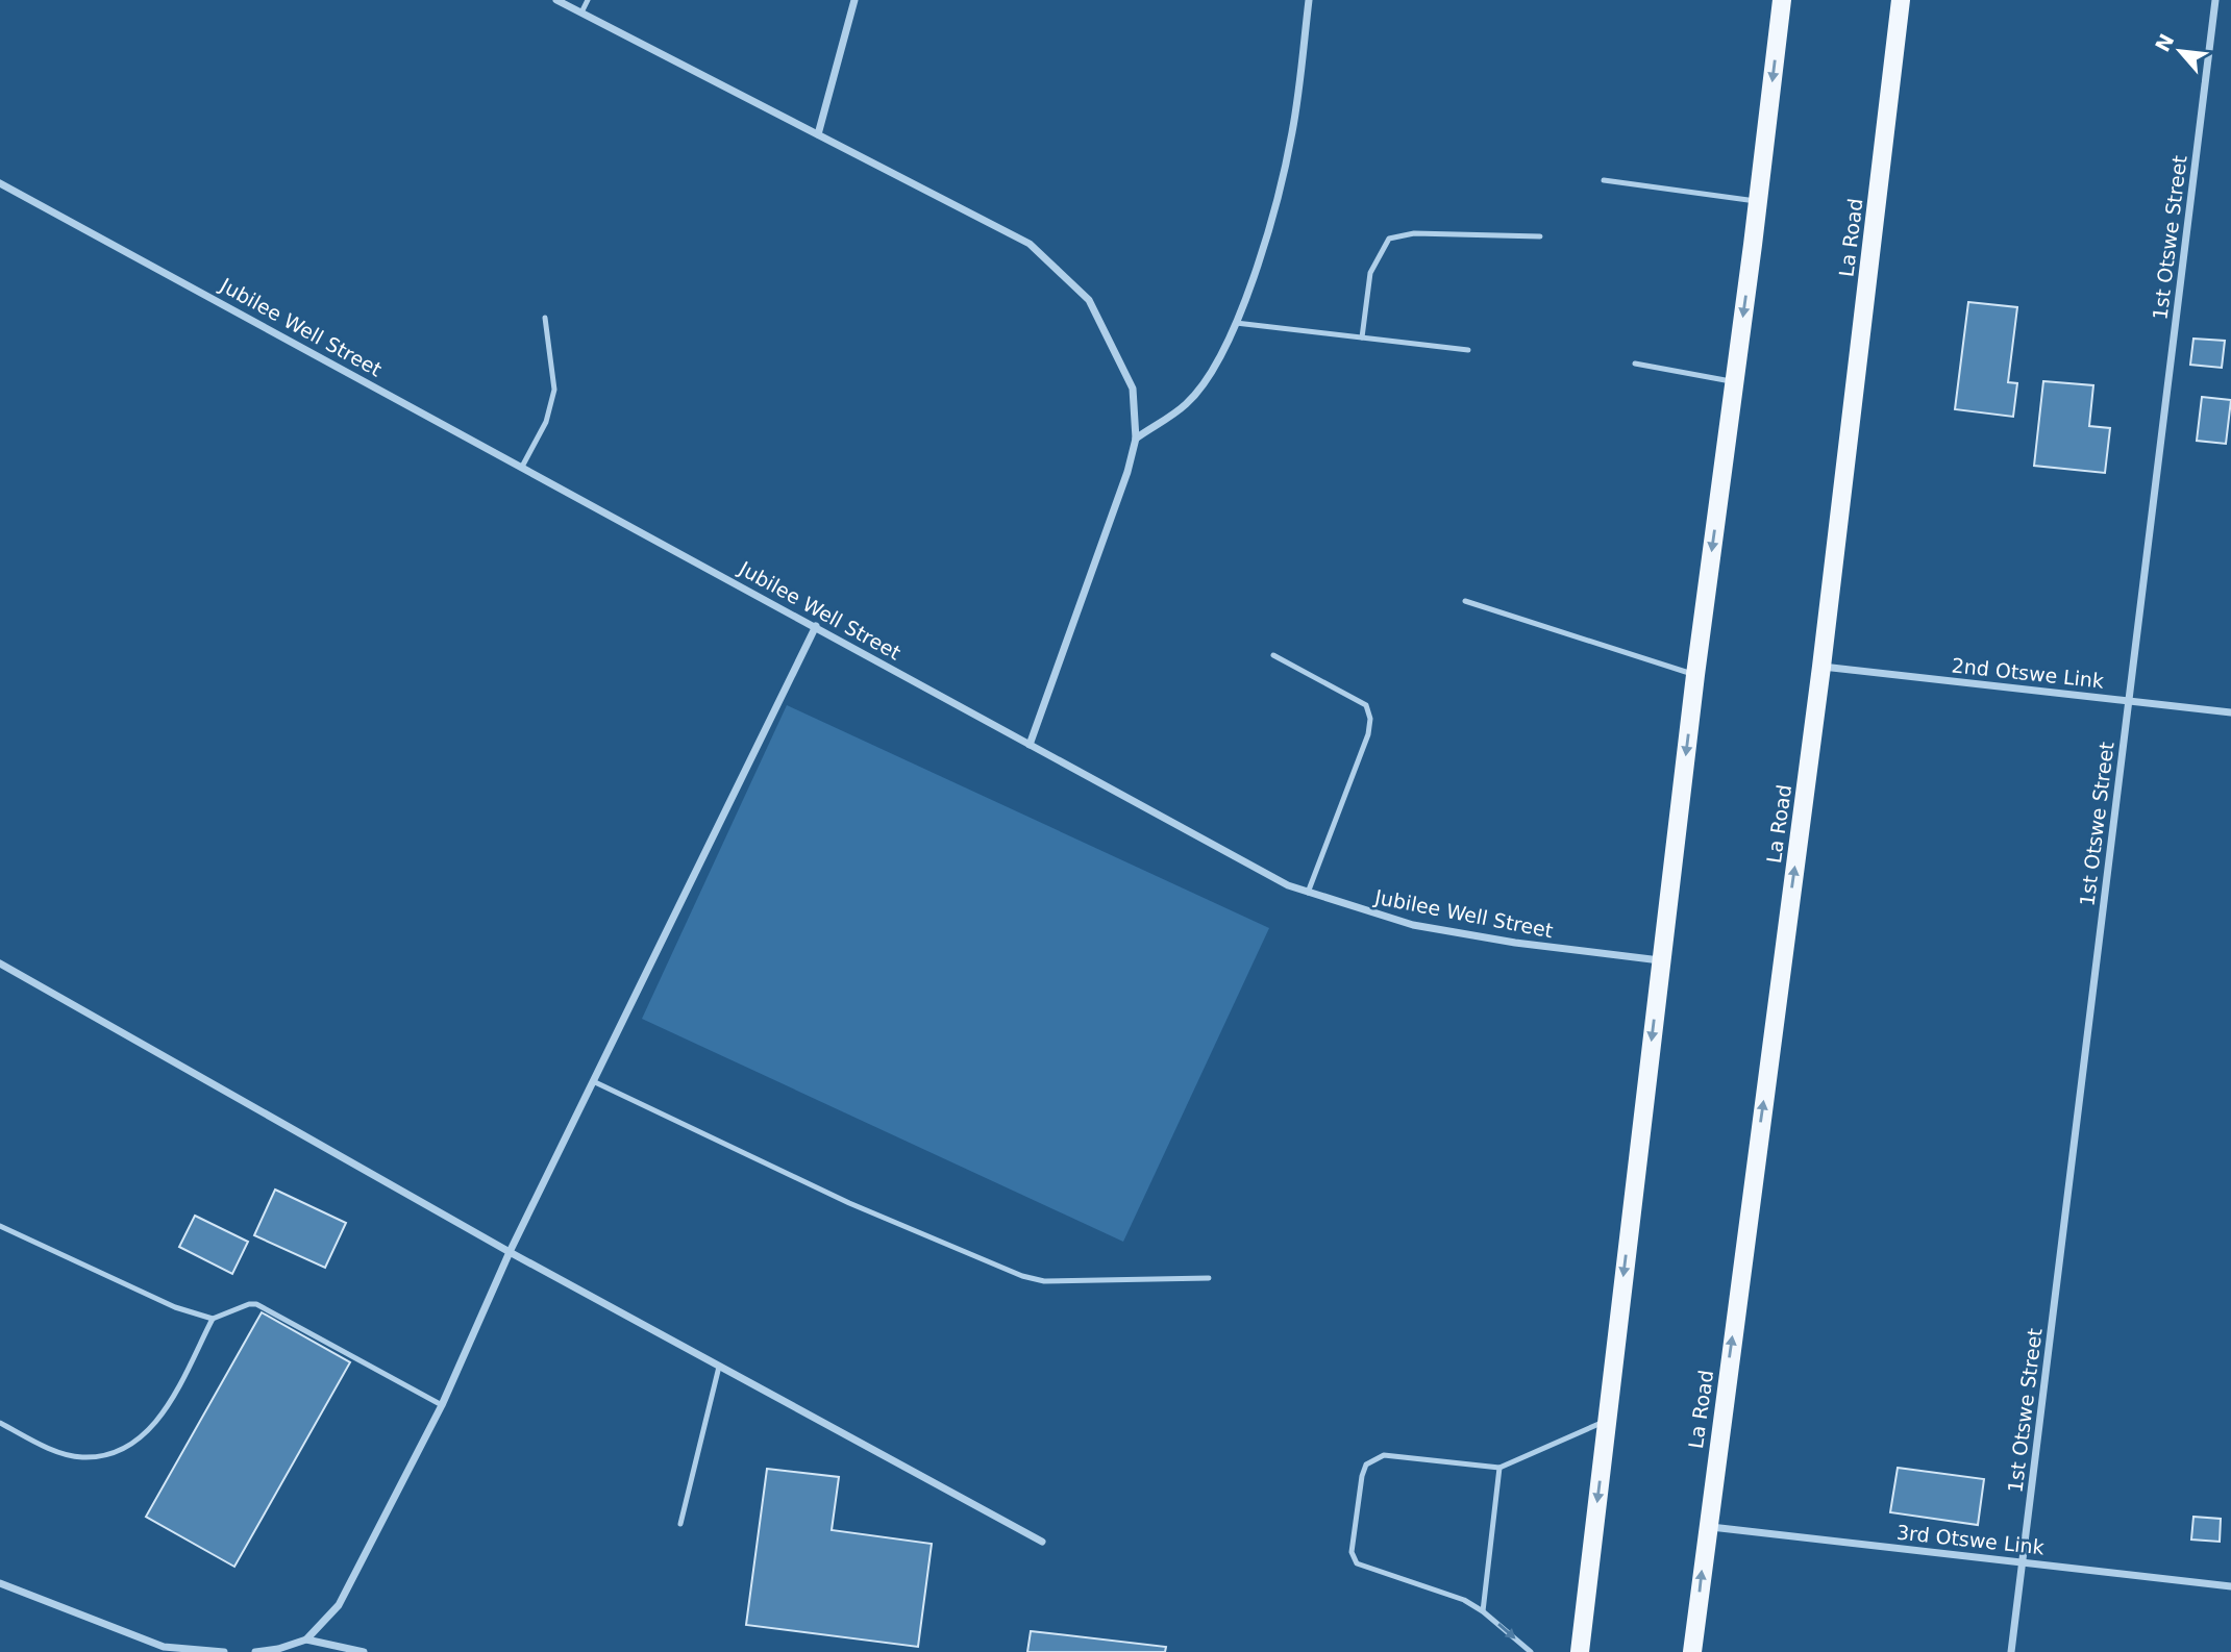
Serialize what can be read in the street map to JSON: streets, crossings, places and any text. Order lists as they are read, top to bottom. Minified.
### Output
{"streets":{"main road":["La Road"],"street":["1st Otswe Street","Jubilee Well Street","2nd Otswe Link","3rd Otswe Link"]},"crossings":[["La Road","2nd Otswe Link"],["La Road","3rd Otswe Link"],["1st Otswe Street","2nd Otswe Link"],["1st Otswe Street","3rd Otswe Link"]],"north":"top left"}
